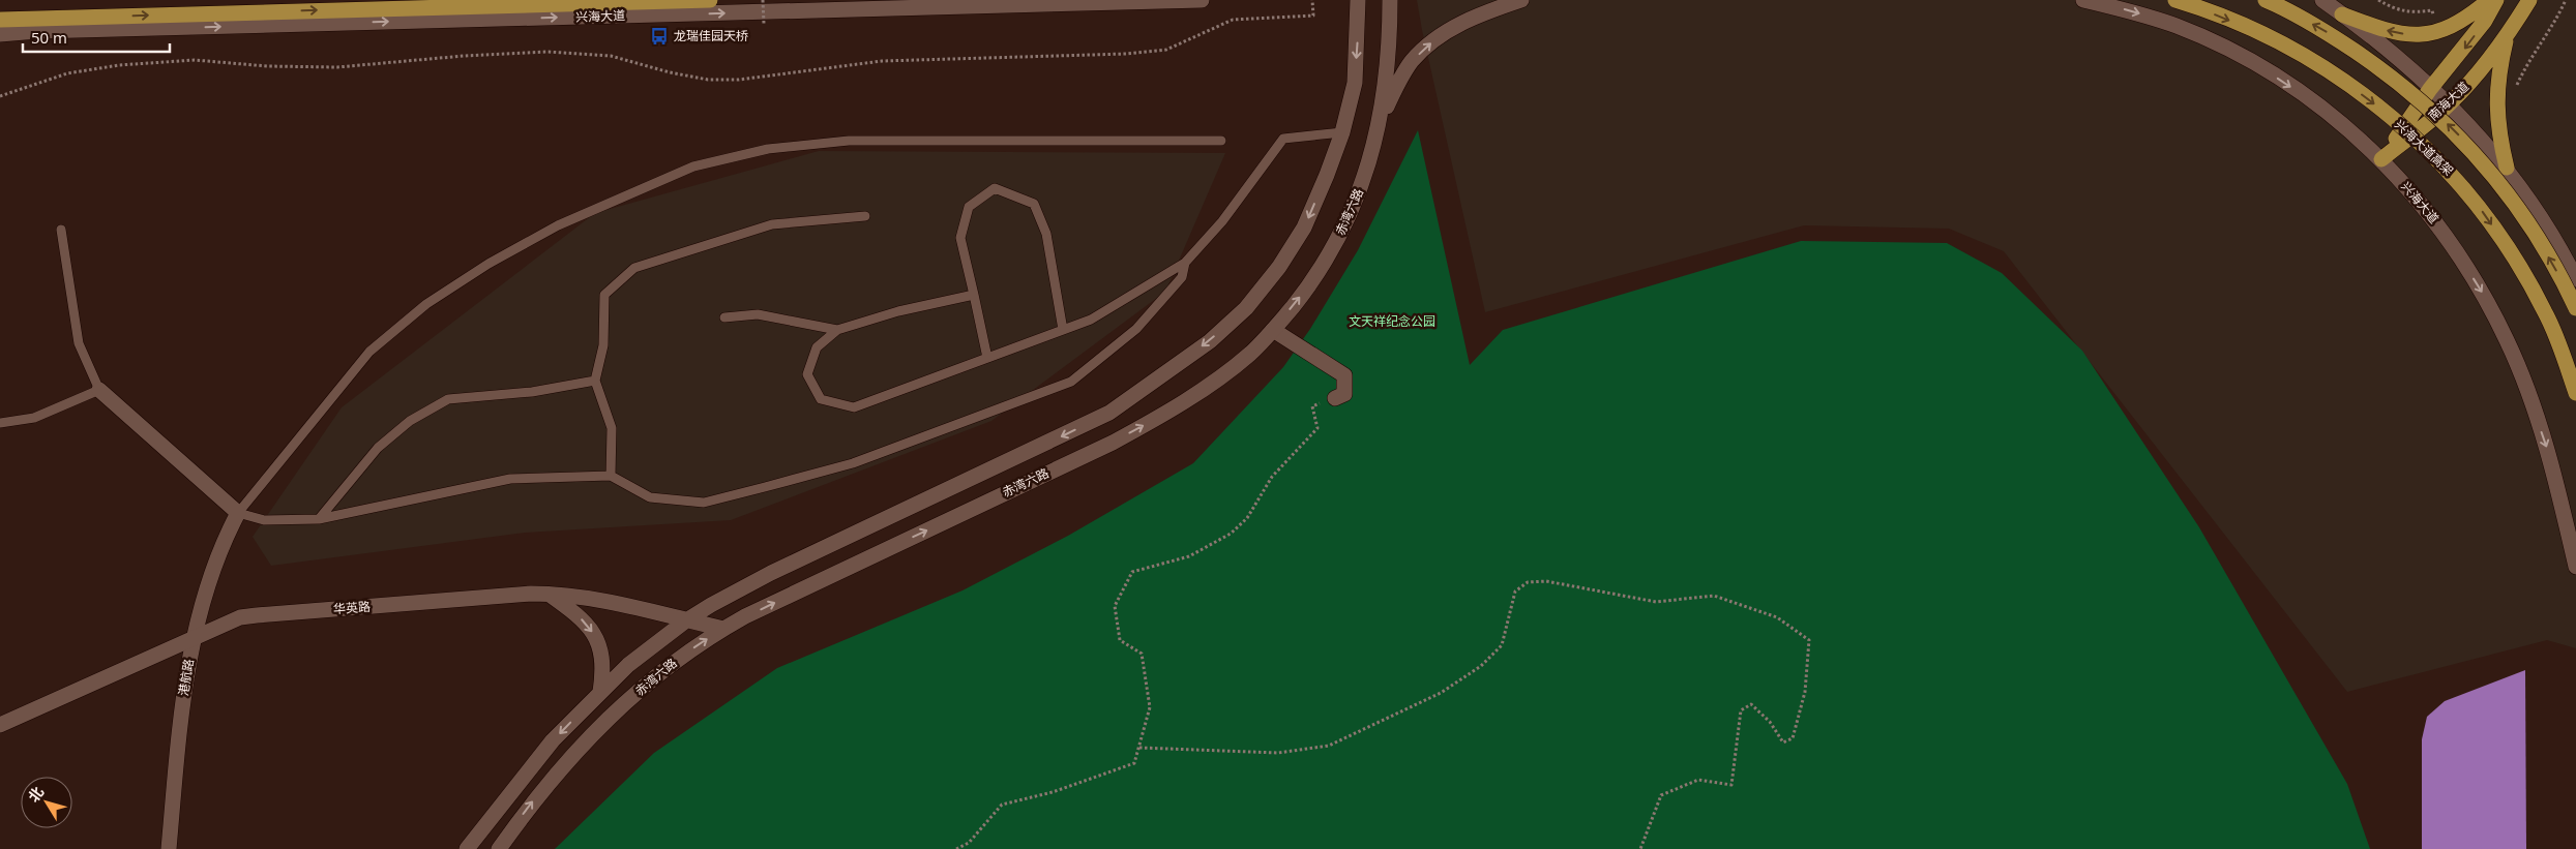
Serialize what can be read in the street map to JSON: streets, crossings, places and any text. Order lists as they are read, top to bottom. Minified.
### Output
{"streets":{"main road":["南海大道","兴海大道高架"],"street":["兴海大道","赤湾六路","华英路","港航路"]},"crossings":[["兴海大道","南海大道"],["赤湾六路","华英路"],["华英路","港航路"]],"one_way":["兴海大道"],"parks":["文天祥纪念公园"],"places":{"bus stop":["龙瑞佳园天桥"]},"scale_bar":"50 m","north":"top left"}
